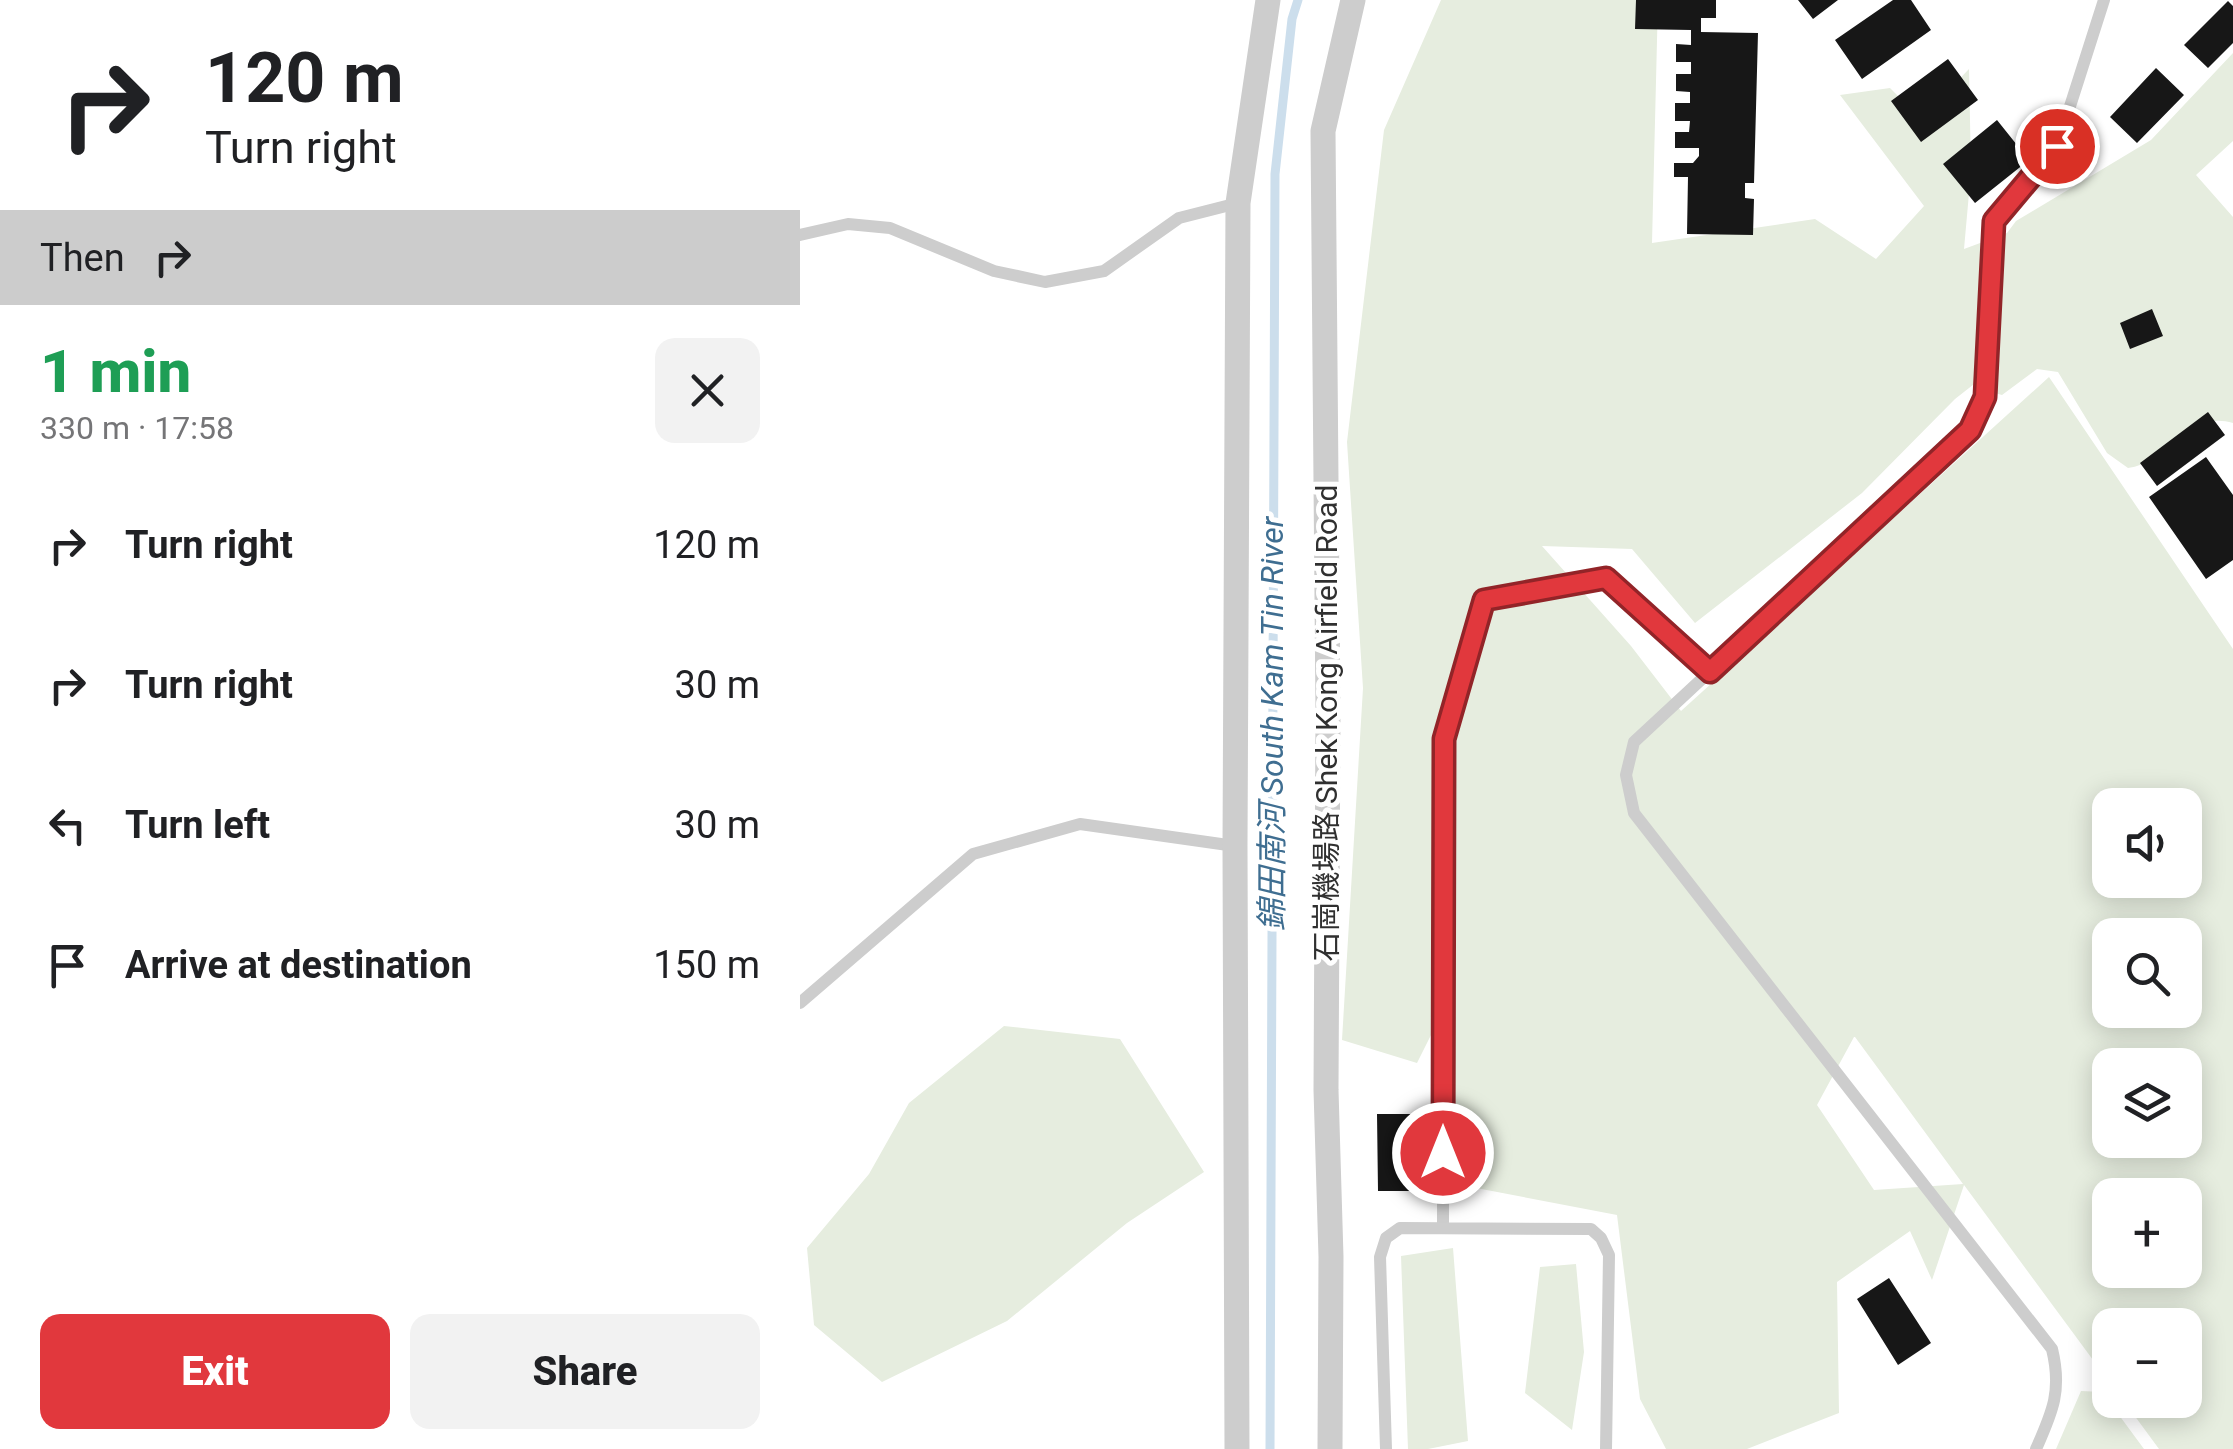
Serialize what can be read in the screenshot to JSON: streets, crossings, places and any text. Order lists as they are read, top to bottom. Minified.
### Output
{"streets":{"street":["石崗機場路 Shek Kong Airfield Road"]},"water":["錦田南河 South Kam Tin River"],"page":{"turn":["120 m","Turn right"],"then":"Then","heading":["1 min","330 m · 17:58"],"list":[{"name":"Turn right","value":"120 m"},{"name":"Turn right","value":"30 m"},{"name":"Turn left","value":"30 m"},{"name":"Arrive at destination","value":"150 m"}],"map_buttons":["+","−"],"buttons":["Exit","Share"]}}
